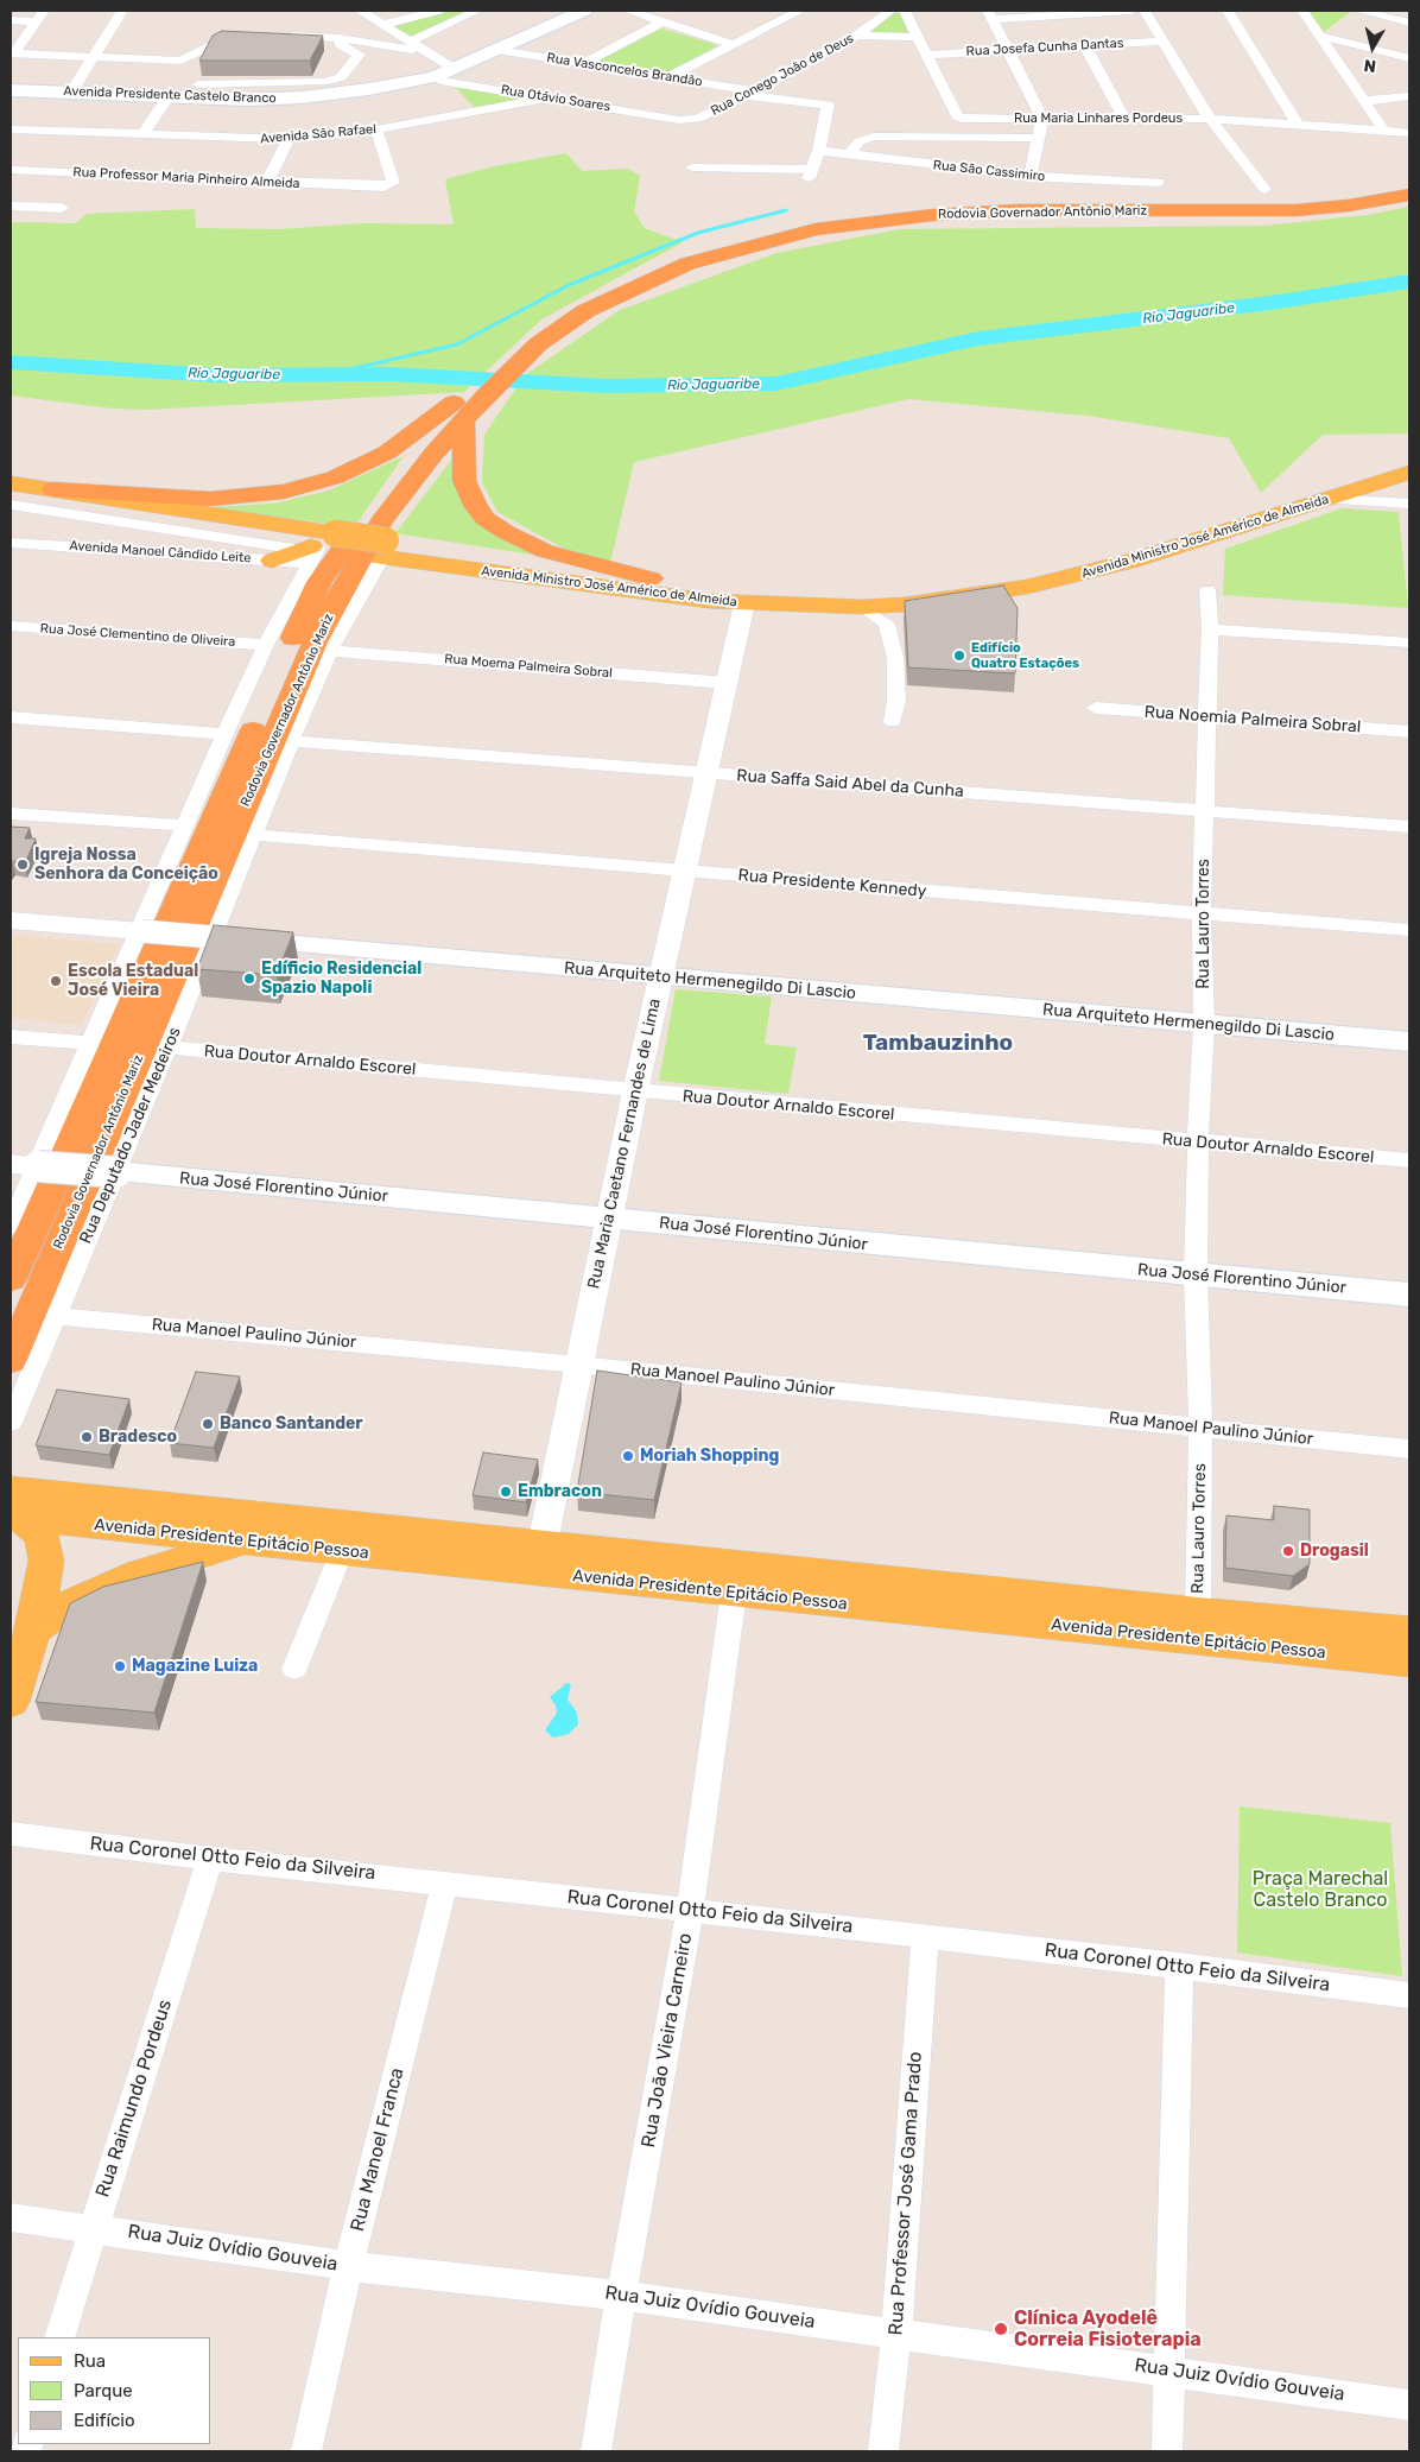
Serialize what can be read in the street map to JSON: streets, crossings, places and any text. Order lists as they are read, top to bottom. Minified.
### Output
{"streets":{"highway":["Rodovia Governador Antônio Mariz"],"main road":["Avenida Presidente Castelo Branco","Avenida Ministro José Américo de Almeida","Rua Arquiteto Hermenegildo Di Lascio","Rua José Florentino Júnior","Avenida Presidente Epitácio Pessoa"],"street":["Rua Josefa Cunha Dantas","Rua Vasconcelos Brandão","Rua Conego João de Deus","Rua Otávio Soares","Rua Maria Linhares Pordeus","Avenida São Rafael","Rua São Cassimiro","Rua Professor Maria Pinheiro Almeida","Avenida Manoel Cândido Leite","Rua José Clementino de Oliveira","Rua Moema Palmeira Sobral","Rua Noemia Palmeira Sobral","Rua Saffa Said Abel da Cunha","Rua Presidente Kennedy","Rua Lauro Torres","Rua Doutor Arnaldo Escorel","Rua Deputado Jader Medeiros","Rua Maria Caetano Fernandes de Lima","Rua Manoel Paulino Júnior","Rua Coronel Otto Feio da Silveira","Rua João Vieira Carneiro","Rua Raimundo Pordeus","Rua Manoel Franca","Rua Professor José Gama Prado","Rua Juiz Ovídio Gouveia"]},"crossings":[["Rua Josefa Cunha Dantas","Rua Maria Linhares Pordeus"],["Rua Vasconcelos Brandão","Rua Conego João de Deus"],["Rua Vasconcelos Brandão","Avenida Presidente Castelo Branco"],["Rua Vasconcelos Brandão","Rua São Cassimiro"],["Rua Conego João de Deus","Rua Otávio Soares"],["Avenida Presidente Castelo Branco","Rua Otávio Soares"],["Rua Otávio Soares","Avenida São Rafael"],["Avenida São Rafael","Rua Professor Maria Pinheiro Almeida"],["Avenida Ministro José Américo de Almeida","Rua Deputado Jader Medeiros"],["Avenida Ministro José Américo de Almeida","Rua Maria Caetano Fernandes de Lima"],["Rua Moema Palmeira Sobral","Rua Deputado Jader Medeiros"],["Rua Moema Palmeira Sobral","Rua Maria Caetano Fernandes de Lima"],["Rua Noemia Palmeira Sobral","Rua Lauro Torres"],["Rua Saffa Said Abel da Cunha","Rua Lauro Torres"],["Rua Saffa Said Abel da Cunha","Rua Deputado Jader Medeiros"],["Rua Saffa Said Abel da Cunha","Rua Maria Caetano Fernandes de Lima"],["Rua Presidente Kennedy","Rua Lauro Torres"],["Rua Presidente Kennedy","Rua Deputado Jader Medeiros"],["Rua Presidente Kennedy","Rua Maria Caetano Fernandes de Lima"],["Rua Lauro Torres","Rua Arquiteto Hermenegildo Di Lascio"],["Rua Lauro Torres","Rua Doutor Arnaldo Escorel"],["Rua Lauro Torres","Rua José Florentino Júnior"],["Rua Lauro Torres","Rua Manoel Paulino Júnior"],["Rua Lauro Torres","Avenida Presidente Epitácio Pessoa"],["Rua Arquiteto Hermenegildo Di Lascio","Rua Deputado Jader Medeiros"],["Rua Arquiteto Hermenegildo Di Lascio","Rua Maria Caetano Fernandes de Lima"],["Rua Doutor Arnaldo Escorel","Rua Deputado Jader Medeiros"],["Rua Doutor Arnaldo Escorel","Rua Maria Caetano Fernandes de Lima"],["Rua Deputado Jader Medeiros","Rua José Florentino Júnior"],["Rua Deputado Jader Medeiros","Rua Manoel Paulino Júnior"],["Rua Maria Caetano Fernandes de Lima","Rua José Florentino Júnior"],["Rua Maria Caetano Fernandes de Lima","Rua Manoel Paulino Júnior"],["Rua Maria Caetano Fernandes de Lima","Avenida Presidente Epitácio Pessoa"],["Avenida Presidente Epitácio Pessoa","Rua João Vieira Carneiro"],["Rua Coronel Otto Feio da Silveira","Rua João Vieira Carneiro"],["Rua Coronel Otto Feio da Silveira","Rua Raimundo Pordeus"],["Rua Coronel Otto Feio da Silveira","Rua Manoel Franca"],["Rua Coronel Otto Feio da Silveira","Rua Professor José Gama Prado"],["Rua João Vieira Carneiro","Rua Juiz Ovídio Gouveia"],["Rua Raimundo Pordeus","Rua Juiz Ovídio Gouveia"],["Rua Manoel Franca","Rua Juiz Ovídio Gouveia"],["Rua Professor José Gama Prado","Rua Juiz Ovídio Gouveia"]],"districts":["Tambauzinho"],"water":["Rio Jaguaribe"],"parks":["Praça Marechal Castelo Branco"],"places":["Edifício Quatro Estações","Igreja Nossa Senhora da Conceição","Edíficio Residencial Spazio Napoli","Escola Estadual José Vieira","Banco Santander","Bradesco","Moriah Shopping","Embracon","Drogasil","Magazine Luiza","Clínica Ayodelê Correia Fisioterapia"],"legend":["Rua","Parque","Edifício"],"north":"bottom"}
